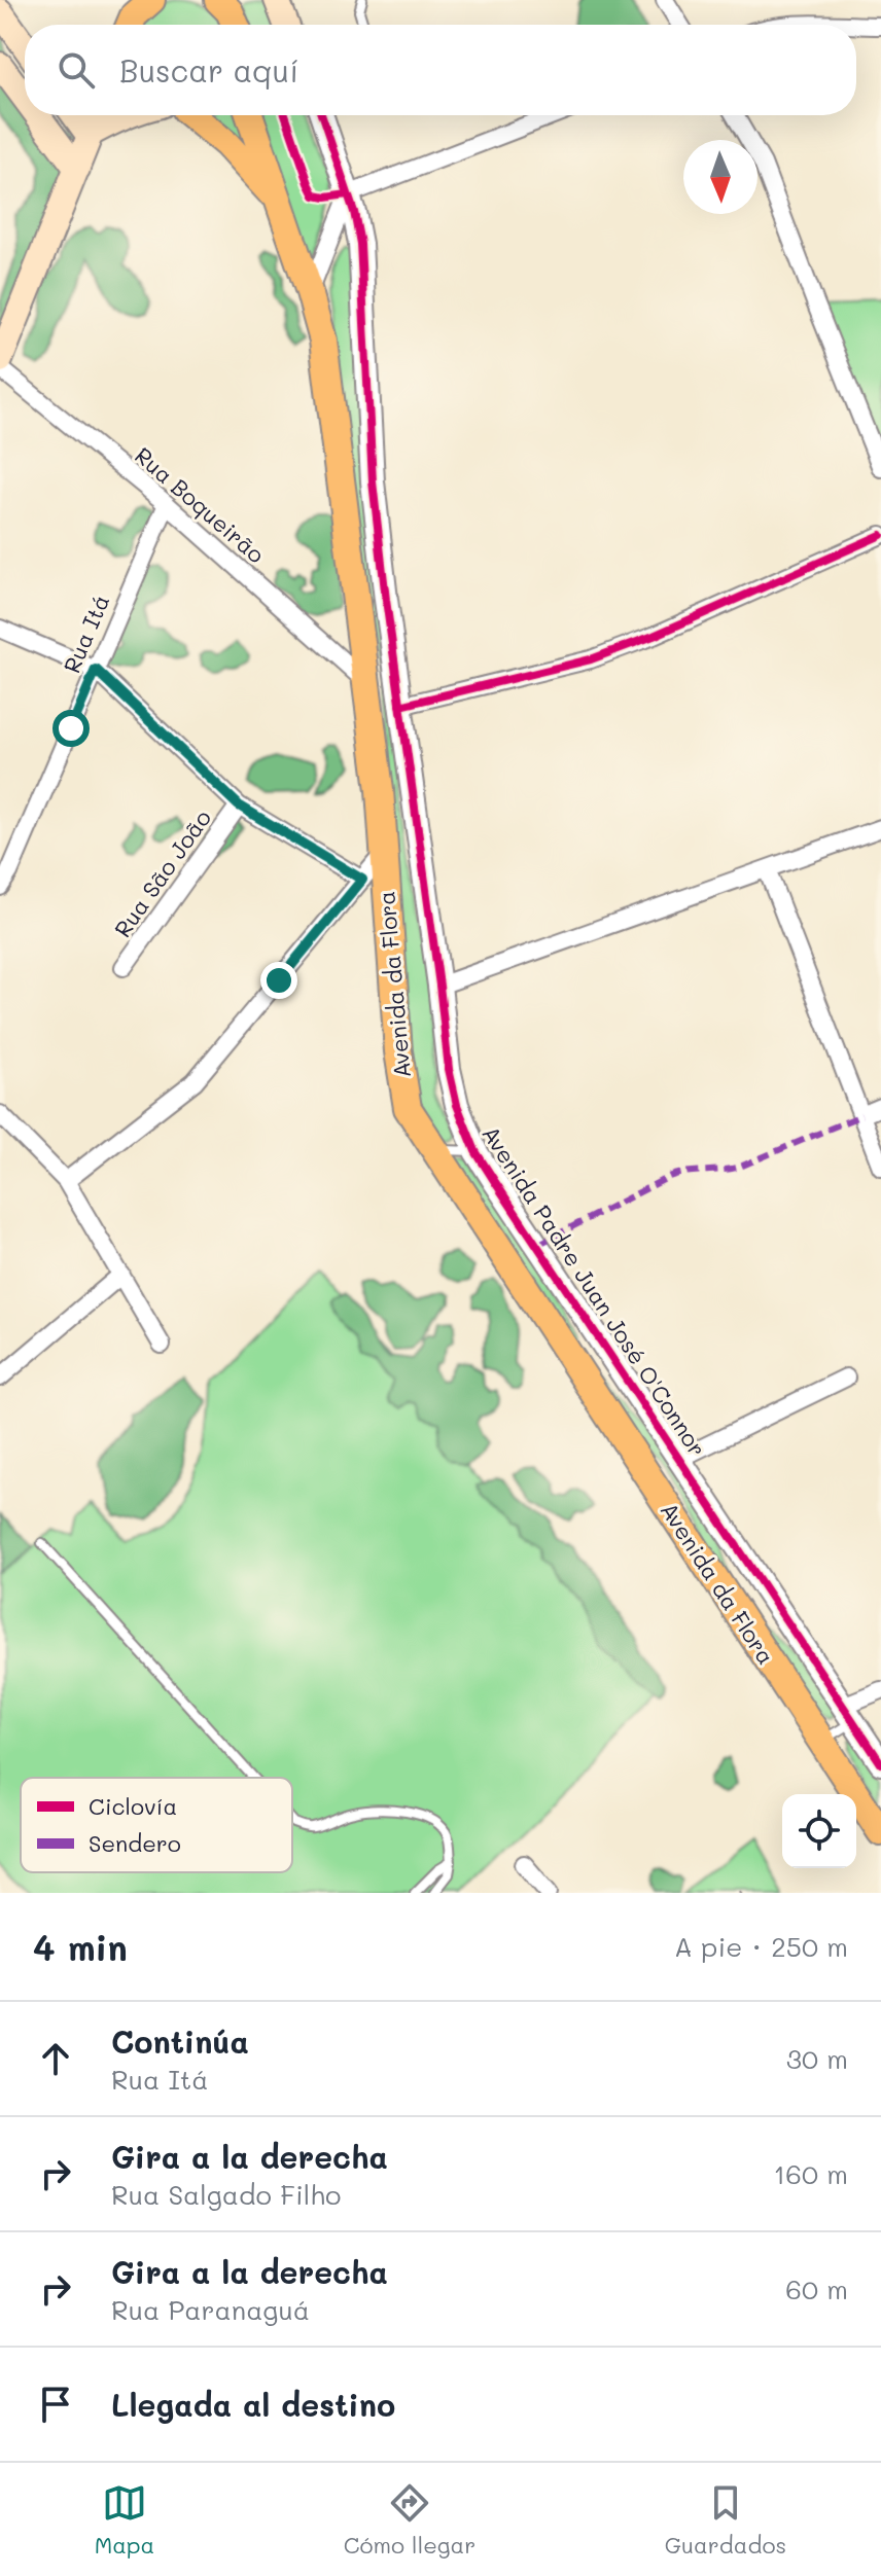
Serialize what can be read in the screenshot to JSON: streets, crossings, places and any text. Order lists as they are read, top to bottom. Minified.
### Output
{"streets":{"main road":["Avenida da Flora"],"street":["Rua Boqueirão","Rua Itá","Rua São João","Avenida Padre Juan José O'Connor"]},"crossings":[["Rua Boqueirão","Rua Itá"],["Rua Boqueirão","Avenida da Flora"],["Avenida da Flora","Avenida Padre Juan José O'Connor"]],"legend":["Ciclovía","Sendero"],"north":"bottom","page":{"search":"Buscar aquí","heading":["4 min","A pie · 250 m"],"list":[["Continúa","Rua Itá","30 m"],["Gira a la derecha","Rua Salgado Filho","160 m"],["Gira a la derecha","Rua Paranaguá","60 m"],"Llegada al destino"],"nav":["Mapa","Cómo llegar","Guardados"]}}
